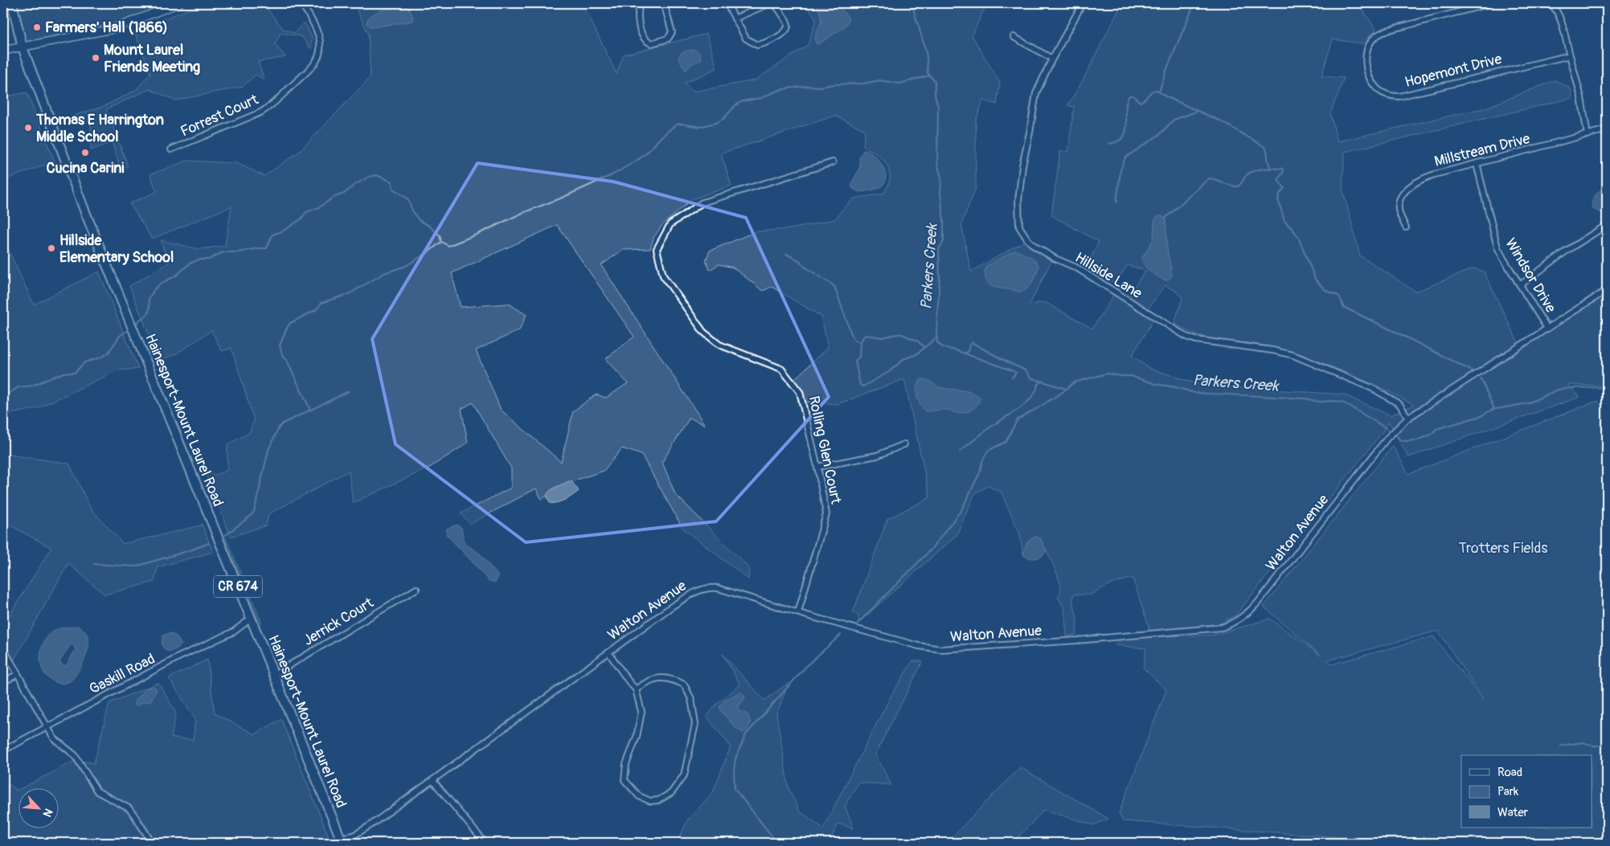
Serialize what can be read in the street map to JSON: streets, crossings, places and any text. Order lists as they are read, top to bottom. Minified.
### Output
{"streets":{"main road":["Hainesport-Mount Laurel Road","CR 674"],"street":["Hopemont Drive","Forrest Court","Millstream Drive","Hillside Lane","Windsor Drive","Rolling Glen Court","Walton Avenue","Jerrick Court","Gaskill Road"]},"crossings":[["Millstream Drive","Windsor Drive"],["Hillside Lane","Walton Avenue"],["Windsor Drive","Walton Avenue"],["Hainesport-Mount Laurel Road","Walton Avenue"],["Hainesport-Mount Laurel Road","Jerrick Court"],["Hainesport-Mount Laurel Road","Gaskill Road"],["Rolling Glen Court","Walton Avenue"]],"water":["Parkers Creek"],"parks":["Trotters Fields"],"places":["Farmers' Hall (1866)","Mount Laurel Friends Meeting","Thomas E Harrington Middle School","Cucina Carini","Hillside Elementary School"],"legend":["Road","Park","Water"],"north":"bottom right"}
